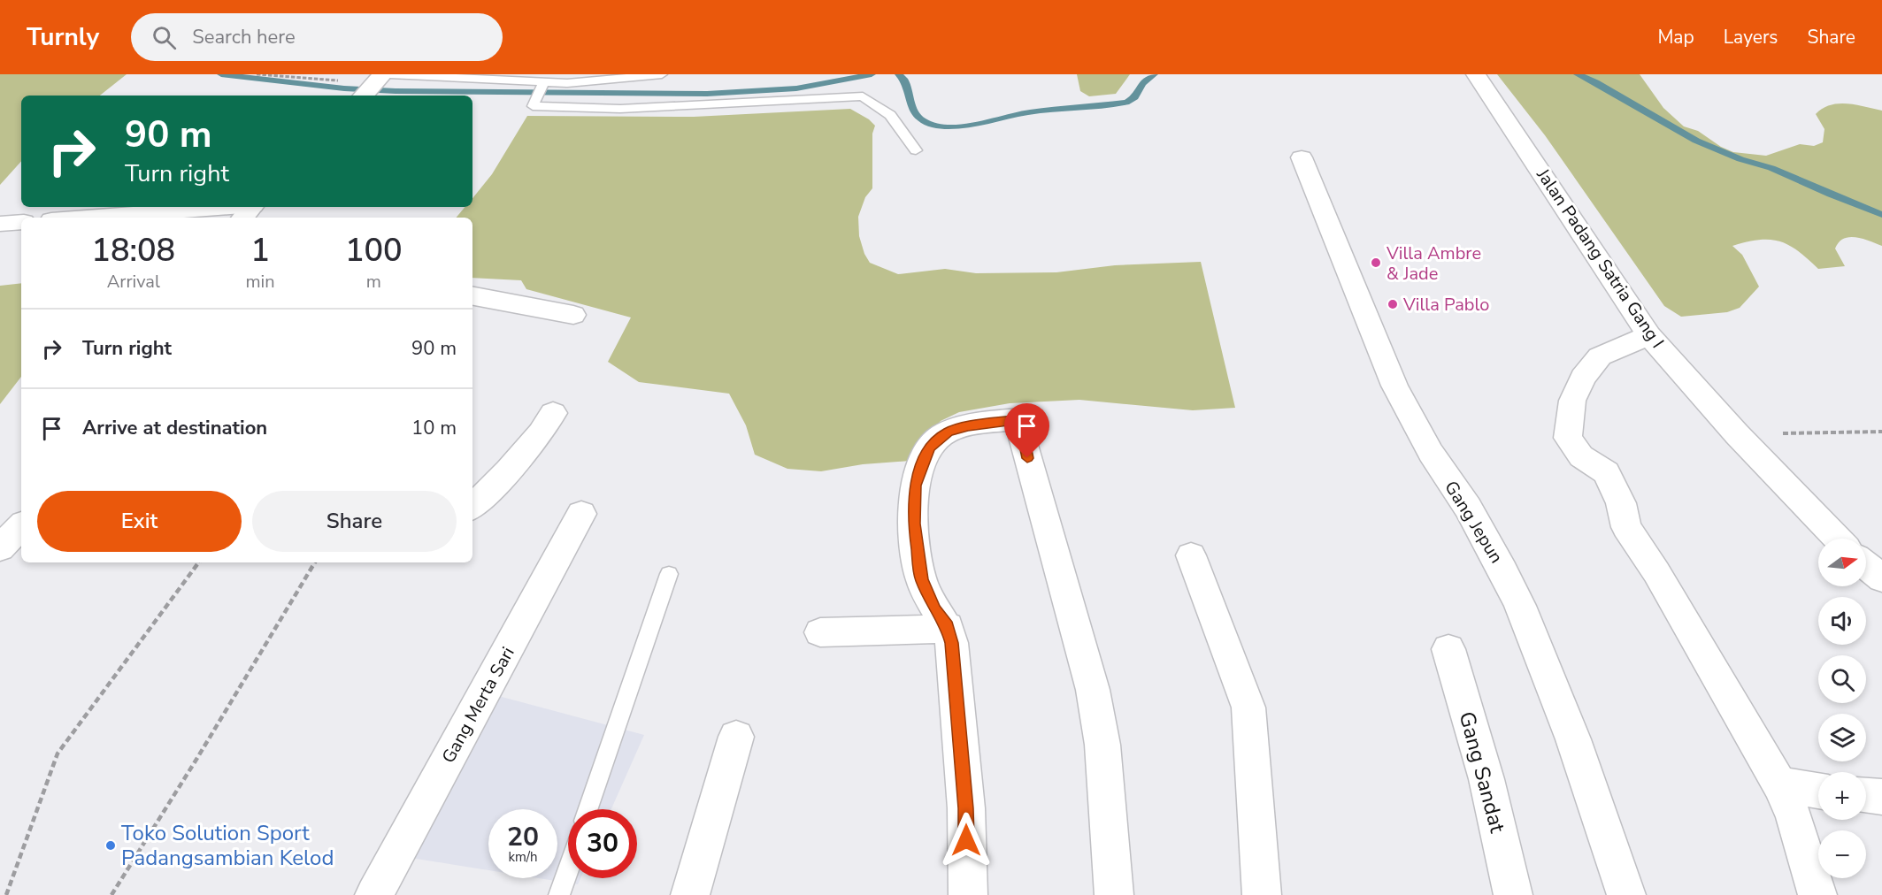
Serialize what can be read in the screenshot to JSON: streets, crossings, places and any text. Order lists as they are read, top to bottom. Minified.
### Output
{"streets":{"street":["Jalan Padang Satria Gang I","Gang Jepun","Gang Merta Sari","Gang Sandat"]},"places":["Villa Ambre & Jade","Villa Pablo","Toko Solution Sport Padangsambian Kelod"],"north":"right","page":{"header":"Turnly","search":"Search here","nav":["Map","Layers","Share"],"turn":["90 m","Turn right"],"eta":["18:08","Arrival","1","min","100","m"],"list":[{"name":"Turn right","value":"90 m"},{"name":"Arrive at destination","value":"10 m"}],"buttons":["Exit","Share"],"map_buttons":["+","−"],"speed":"20 km/h","limit":"30"}}
